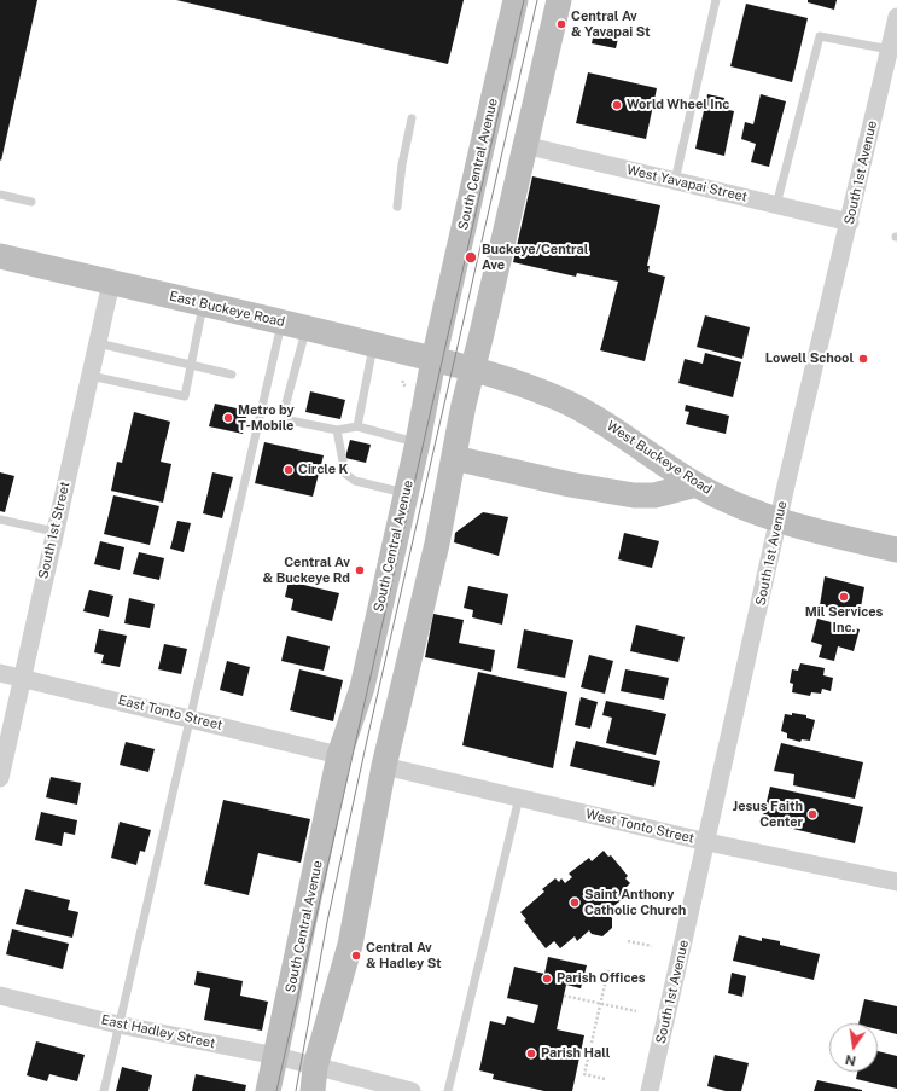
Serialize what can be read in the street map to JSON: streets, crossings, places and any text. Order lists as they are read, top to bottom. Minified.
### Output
{"streets":{"main road":["South Central Avenue","East Buckeye Road","West Buckeye Road"],"street":["South 1st Avenue","West Yavapai Street","South 1st Street","East Tonto Street","West Tonto Street","East Hadley Street"]},"crossings":[["South Central Avenue","West Yavapai Street"],["South Central Avenue","East Buckeye Road"],["South Central Avenue","West Buckeye Road"],["South Central Avenue","East Tonto Street"],["South Central Avenue","West Tonto Street"],["South Central Avenue","East Hadley Street"],["South 1st Avenue","West Yavapai Street"],["South 1st Avenue","West Buckeye Road"],["South 1st Avenue","West Tonto Street"],["East Buckeye Road","West Buckeye Road"],["East Buckeye Road","South 1st Street"],["South 1st Street","East Tonto Street"]],"places":["Central Av & Yavapai St","World Wheel Inc","Buckeye/Central Ave","Lowell School","Metro by T-Mobile","Circle K","Central Av & Buckeye Rd","Mil Services Inc.","Jesus Faith Center","Saint Anthony Catholic Church","Central Av & Hadley St","Parish Offices","Parish Hall"],"north":"bottom"}
